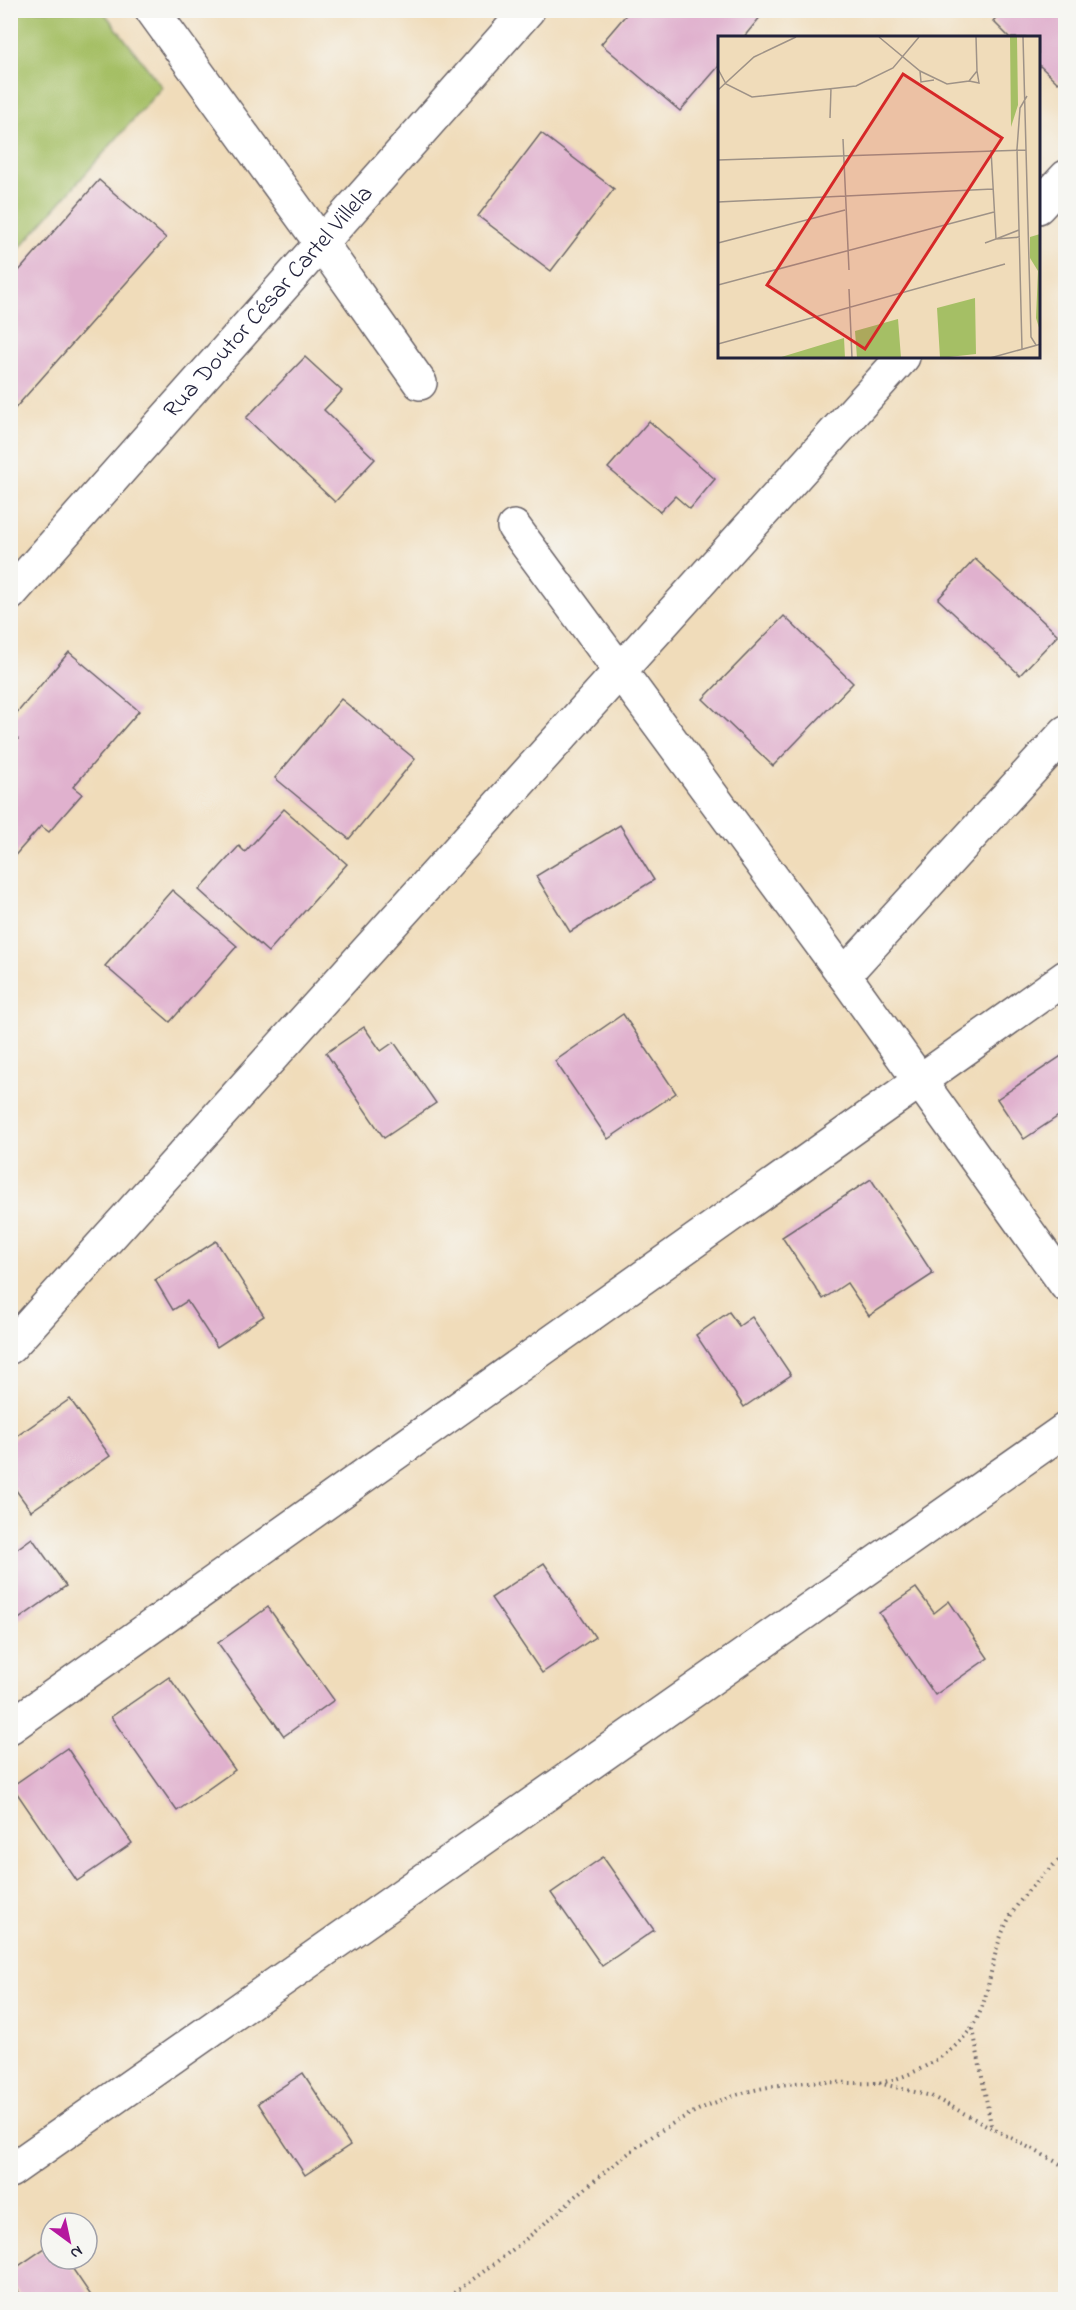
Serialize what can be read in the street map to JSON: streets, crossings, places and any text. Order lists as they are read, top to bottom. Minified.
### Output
{"streets":{"street":["Rua Doutor César Cartel Villela"]},"north":"bottom right"}
